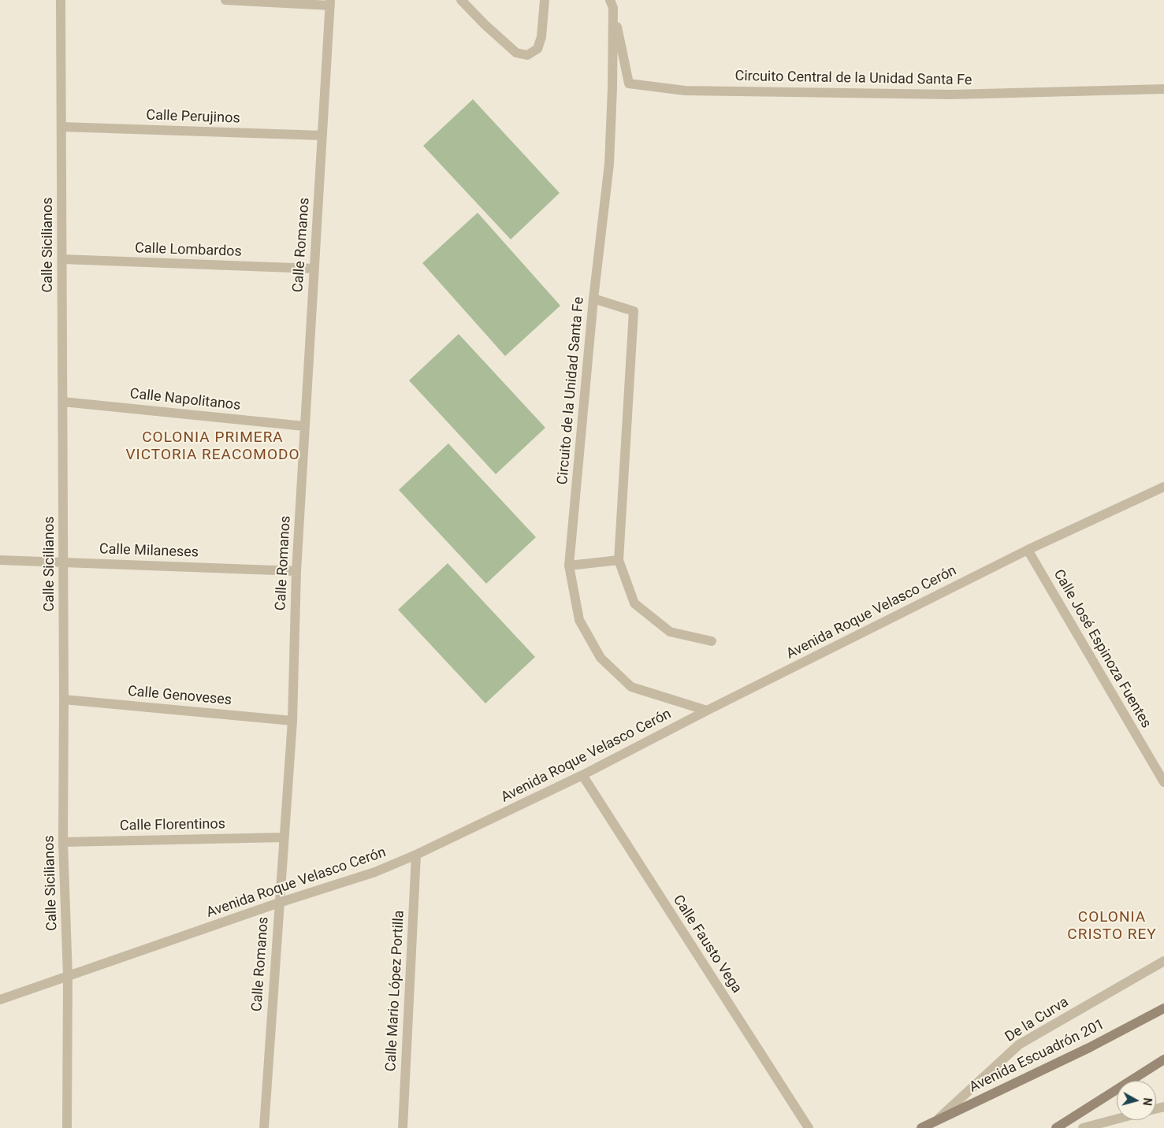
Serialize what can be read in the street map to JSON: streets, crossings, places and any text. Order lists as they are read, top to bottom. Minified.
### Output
{"streets":{"main road":["Avenida Escuadrón 201"],"street":["Circuito Central de la Unidad Santa Fe","Calle Perujinos","Calle Sicilianos","Calle Romanos","Calle Lombardos","Circuito de la Unidad Santa Fe","Calle Napolitanos","Calle Milaneses","Avenida Roque Velasco Cerón","Calle José Espinoza Fuentes","Calle Genoveses","Calle Florentinos","Calle Fausto Vega","Calle Mario López Portilla","De la Curva"]},"crossings":[["Circuito Central de la Unidad Santa Fe","Circuito de la Unidad Santa Fe"],["Calle Perujinos","Calle Sicilianos"],["Calle Perujinos","Calle Romanos"],["Calle Sicilianos","Calle Lombardos"],["Calle Sicilianos","Calle Napolitanos"],["Calle Sicilianos","Calle Milaneses"],["Calle Sicilianos","Avenida Roque Velasco Cerón"],["Calle Sicilianos","Calle Genoveses"],["Calle Sicilianos","Calle Florentinos"],["Calle Romanos","Calle Lombardos"],["Calle Romanos","Calle Napolitanos"],["Calle Romanos","Calle Milaneses"],["Calle Romanos","Avenida Roque Velasco Cerón"],["Calle Romanos","Calle Genoveses"],["Calle Romanos","Calle Florentinos"],["Circuito de la Unidad Santa Fe","Avenida Roque Velasco Cerón"],["Avenida Roque Velasco Cerón","Calle José Espinoza Fuentes"],["Avenida Roque Velasco Cerón","Calle Fausto Vega"],["Avenida Roque Velasco Cerón","Calle Mario López Portilla"],["De la Curva","Avenida Escuadrón 201"]],"districts":["COLONIA PRIMERA VICTORIA REACOMODO","COLONIA CRISTO REY"],"north":"right"}
